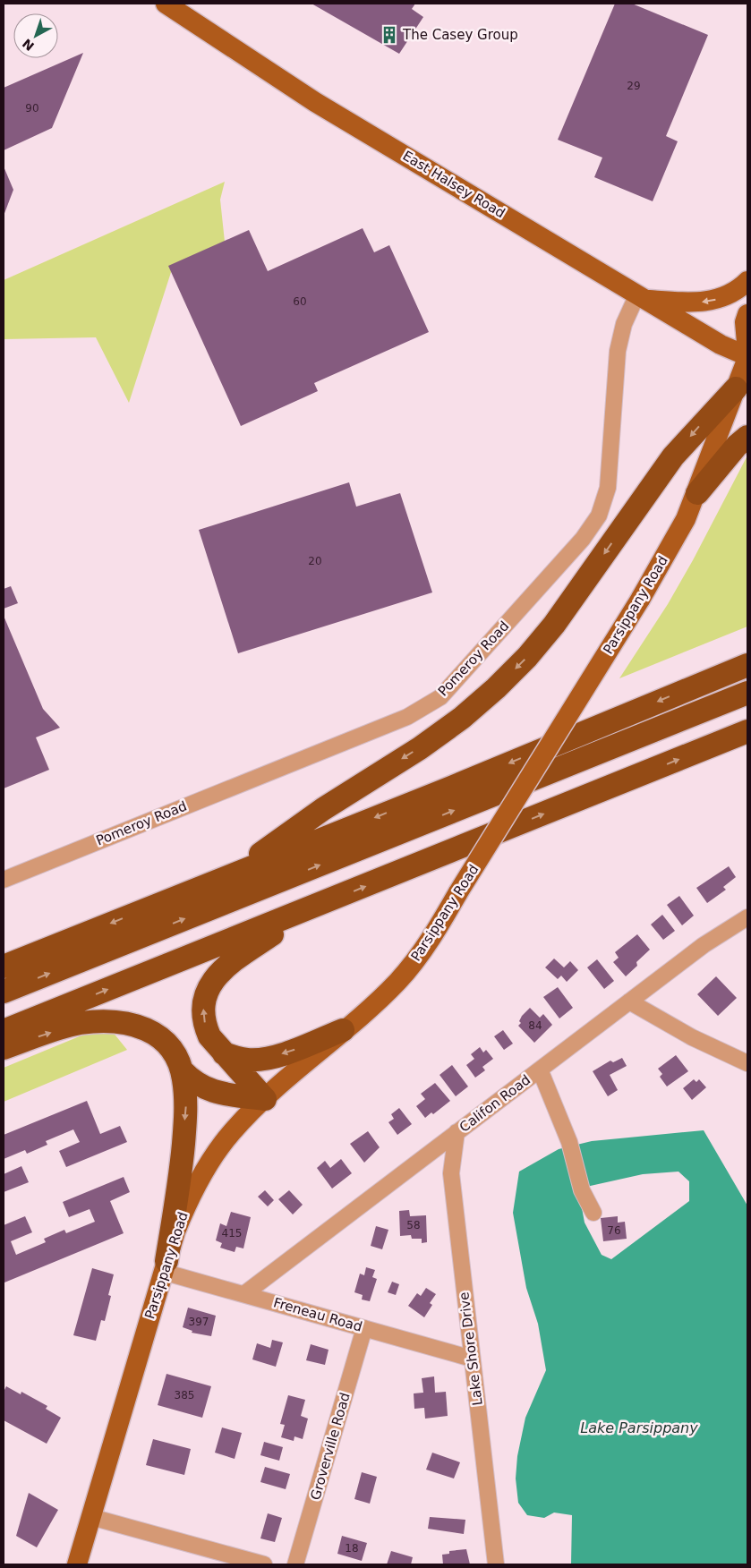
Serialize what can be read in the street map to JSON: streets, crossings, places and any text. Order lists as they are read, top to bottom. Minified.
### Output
{"streets":{"main road":["East Halsey Road","Parsippany Road"],"street":["Pomeroy Road","Califon Road","Freneau Road","Lake Shore Drive","Groverville Road"]},"crossings":[["East Halsey Road","Parsippany Road"],["East Halsey Road","Pomeroy Road"],["Parsippany Road","Freneau Road"],["Califon Road","Freneau Road"],["Califon Road","Lake Shore Drive"],["Freneau Road","Lake Shore Drive"],["Freneau Road","Groverville Road"]],"water":["Lake Parsippany"],"places":{"building":["The Casey Group"]},"house_numbers":["29","90","60","20","84","58","76","415","397","385","18"],"north":"bottom left"}
